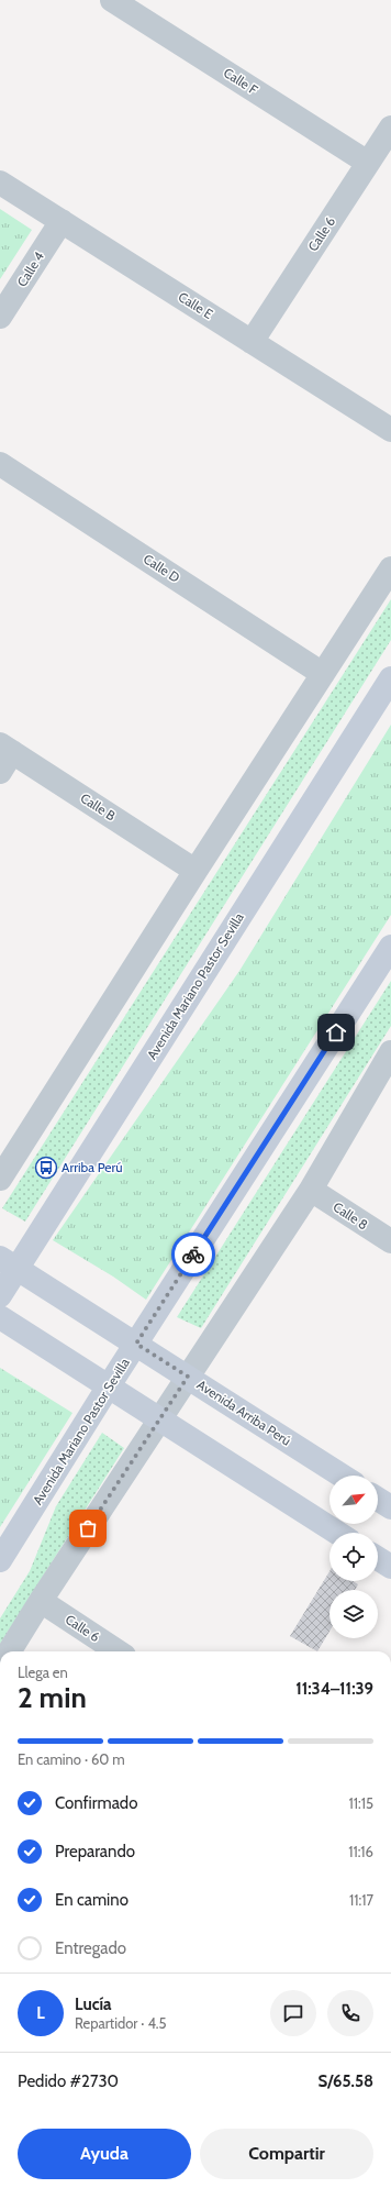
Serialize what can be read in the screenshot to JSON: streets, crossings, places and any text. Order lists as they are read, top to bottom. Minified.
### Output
{"streets":{"main road":["Avenida Mariano Pastor Sevilla","Avenida Arriba Perú"],"street":["Calle F","Calle 6","Calle 4","Calle E","Calle D","Calle B","Calle 8"]},"crossings":[["Calle F","Calle 6"],["Calle 6","Calle E"],["Calle 4","Calle E"],["Avenida Mariano Pastor Sevilla","Avenida Arriba Perú"]],"places":{"bus stop":["Arriba Perú"]},"north":"top right","page":{"heading":["2 min","Llega en","11:34–11:39"],"panel":["Lucía","Repartidor · 4.5","Pedido #2730","S/65.58"],"bar":"En camino · 60 m","list":[["Confirmado","11:15"],["Preparando","11:16"],["En camino","11:17"],"Entregado"],"round":"L","buttons":["Ayuda","Compartir"]}}
